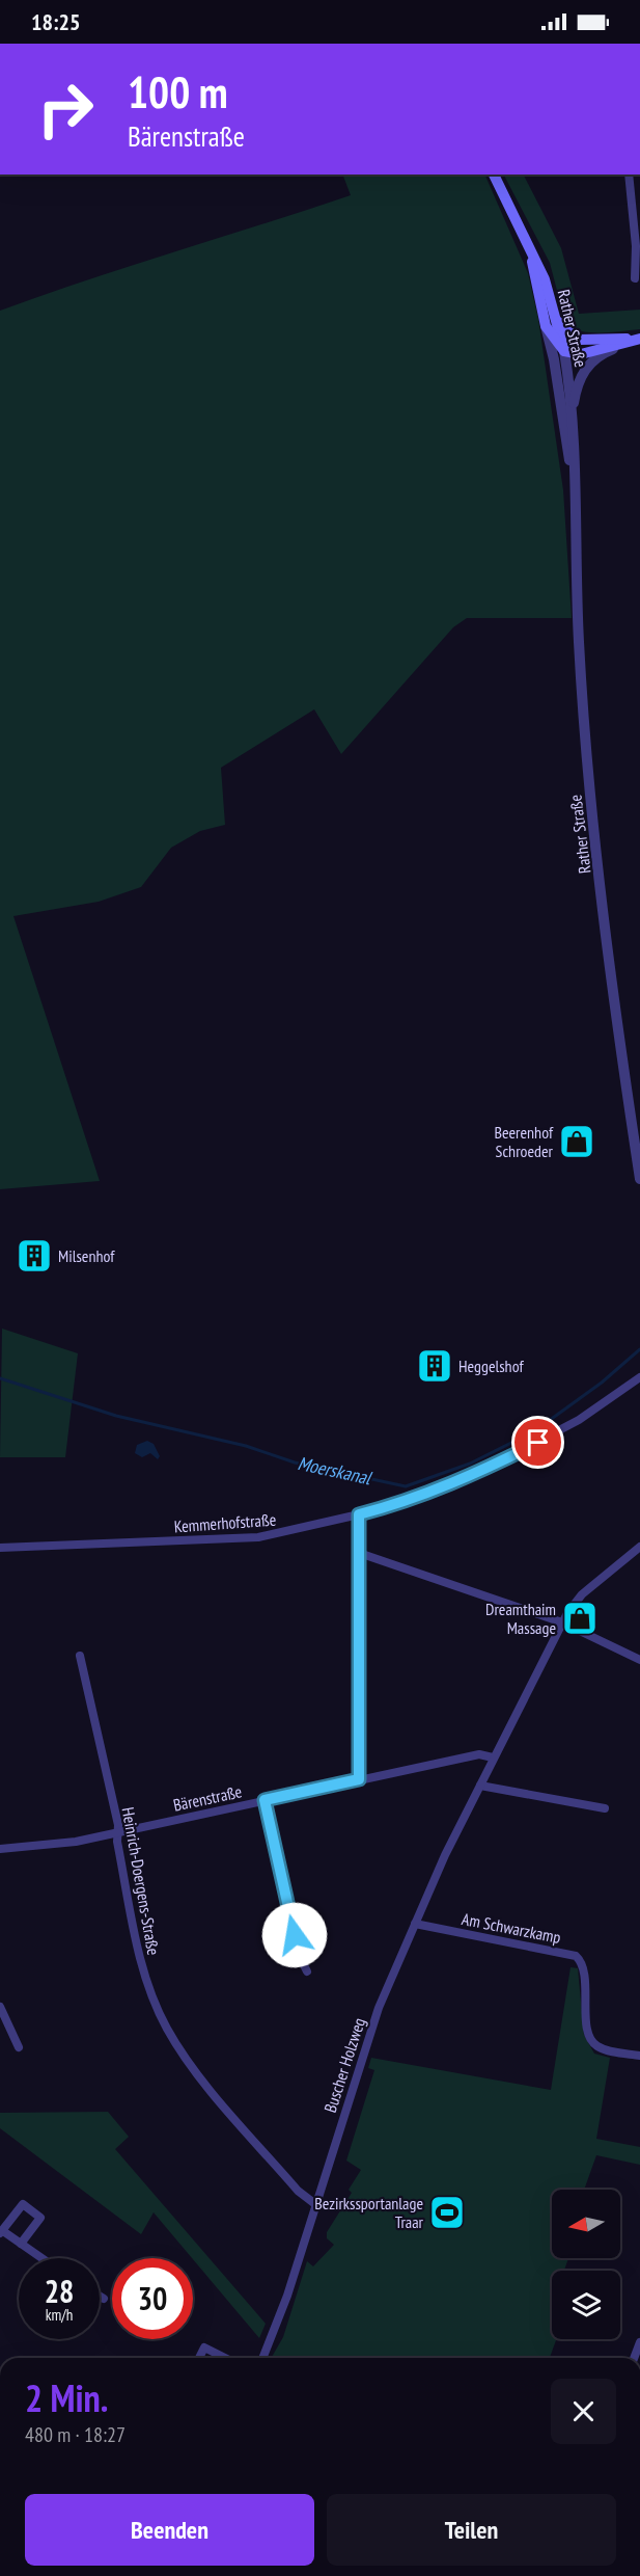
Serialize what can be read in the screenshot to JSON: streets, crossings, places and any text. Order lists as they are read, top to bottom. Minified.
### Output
{"streets":{"main road":["Rather Straße"],"street":["Kemmerhofstraße","Bärenstraße","Heinrich-Doergens-Straße","Am Schwarzkamp","Buscher Holzweg"]},"crossings":[["Bärenstraße","Heinrich-Doergens-Straße"],["Bärenstraße","Buscher Holzweg"],["Heinrich-Doergens-Straße","Buscher Holzweg"],["Am Schwarzkamp","Buscher Holzweg"]],"water":["Moerskanal"],"places":{"shop":["Beerenhof Schroeder","Dreamthaim Massage"],"building":["Milsenhof","Heggelshof"],"sports":["Bezirkssportanlage Traar"]},"north":"left","page":{"status":"18:25","turn":["100 m","Bärenstraße"],"speed":"28 km/h","limit":"30","heading":["2 Min.","480 m · 18:27"],"buttons":["Beenden","Teilen"]}}
